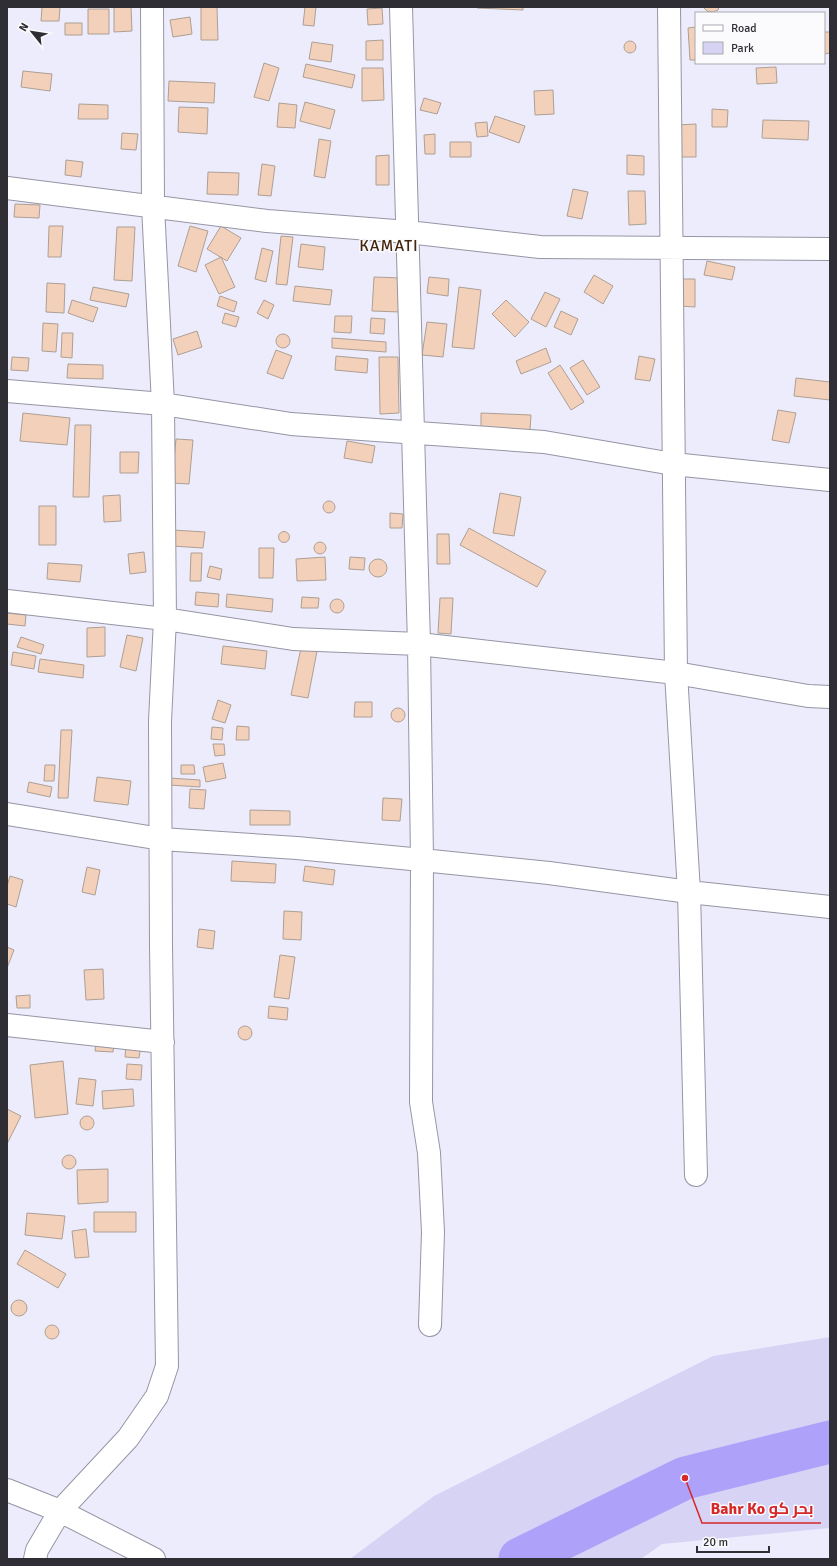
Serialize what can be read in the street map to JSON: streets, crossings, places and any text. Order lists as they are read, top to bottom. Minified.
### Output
{"districts":["KAMATI"],"places":["Bahr Ko بحر كو"],"legend":["Road","Park"],"scale_bar":"20 m","north":"top left"}
